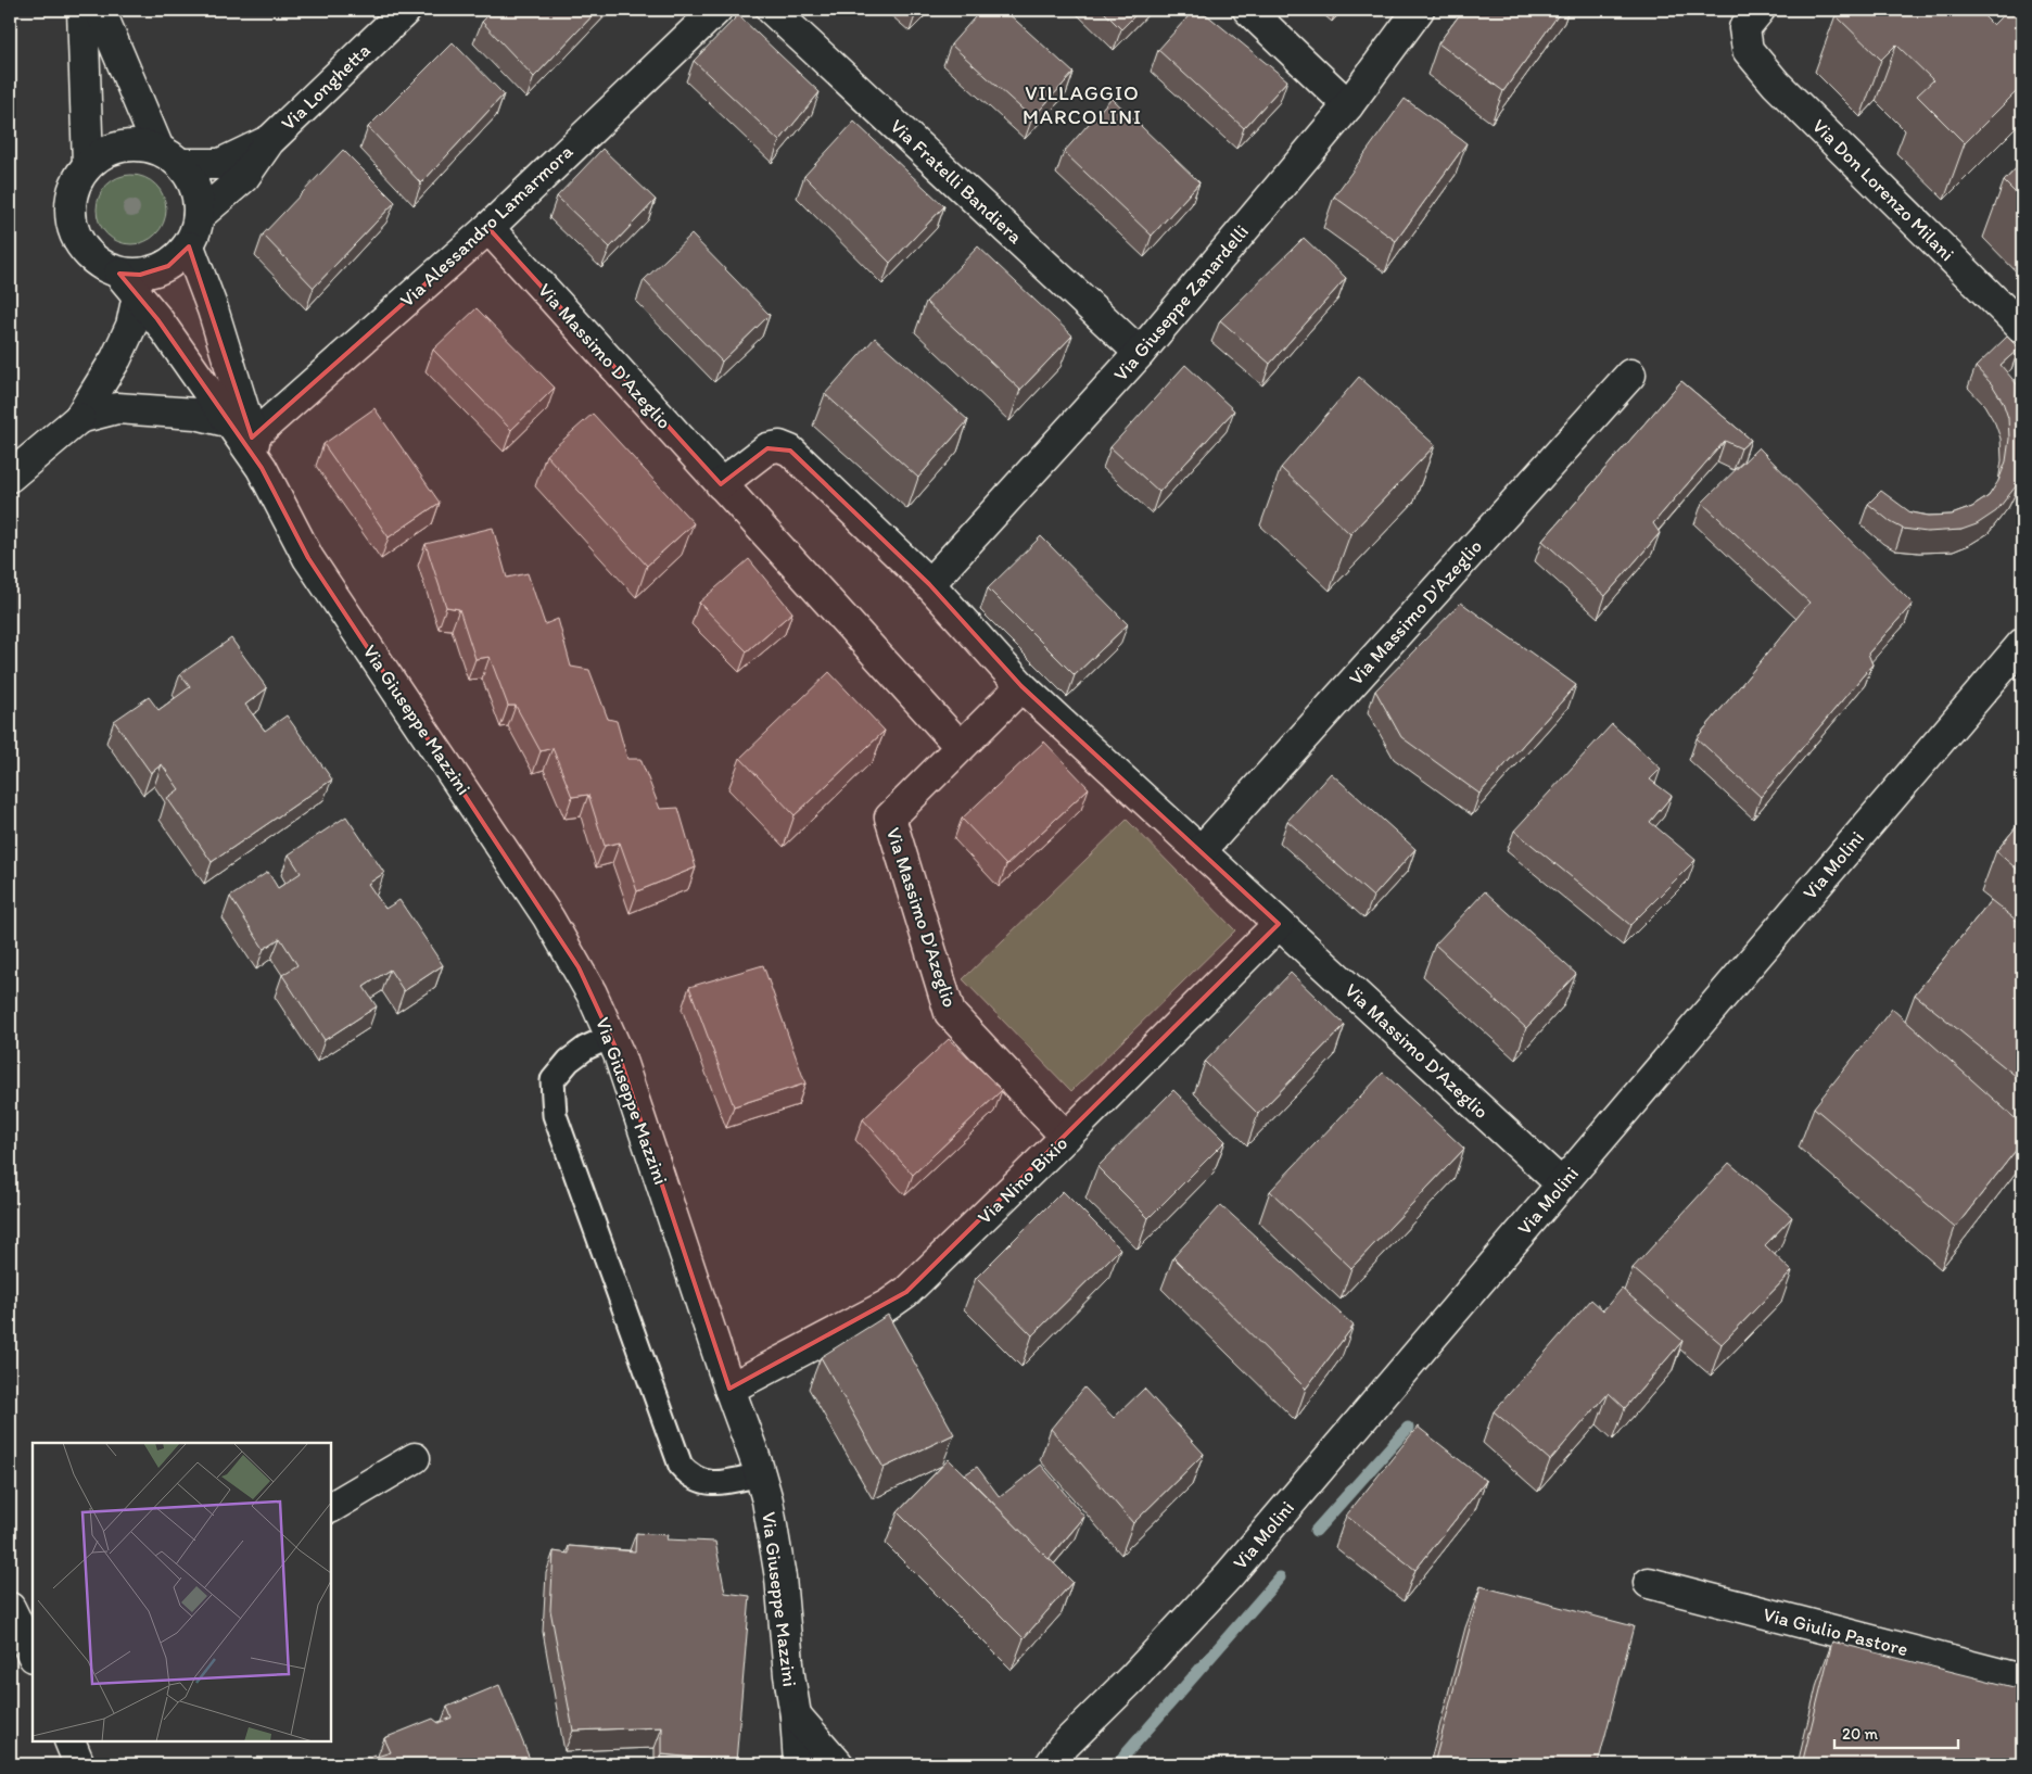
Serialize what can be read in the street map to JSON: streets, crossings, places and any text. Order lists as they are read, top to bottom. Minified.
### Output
{"streets":{"street":["Via Longhetta","Via Fratelli Bandiera","Via Don Lorenzo Milani","Via Alessandro Lamarmora","Via Giuseppe Zanardelli","Via Massimo D'Azeglio","Via Giuseppe Mazzini","Via Molini","Via Nino Bixio","Via Giulio Pastore"]},"crossings":[["Via Longhetta","Via Giuseppe Mazzini"],["Via Fratelli Bandiera","Via Giuseppe Zanardelli"],["Via Alessandro Lamarmora","Via Massimo D'Azeglio"],["Via Alessandro Lamarmora","Via Giuseppe Mazzini"],["Via Giuseppe Zanardelli","Via Massimo D'Azeglio"],["Via Massimo D'Azeglio","Via Molini"],["Via Massimo D'Azeglio","Via Nino Bixio"],["Via Giuseppe Mazzini","Via Nino Bixio"]],"districts":["VILLAGGIO MARCOLINI"],"scale_bar":"20 m"}
